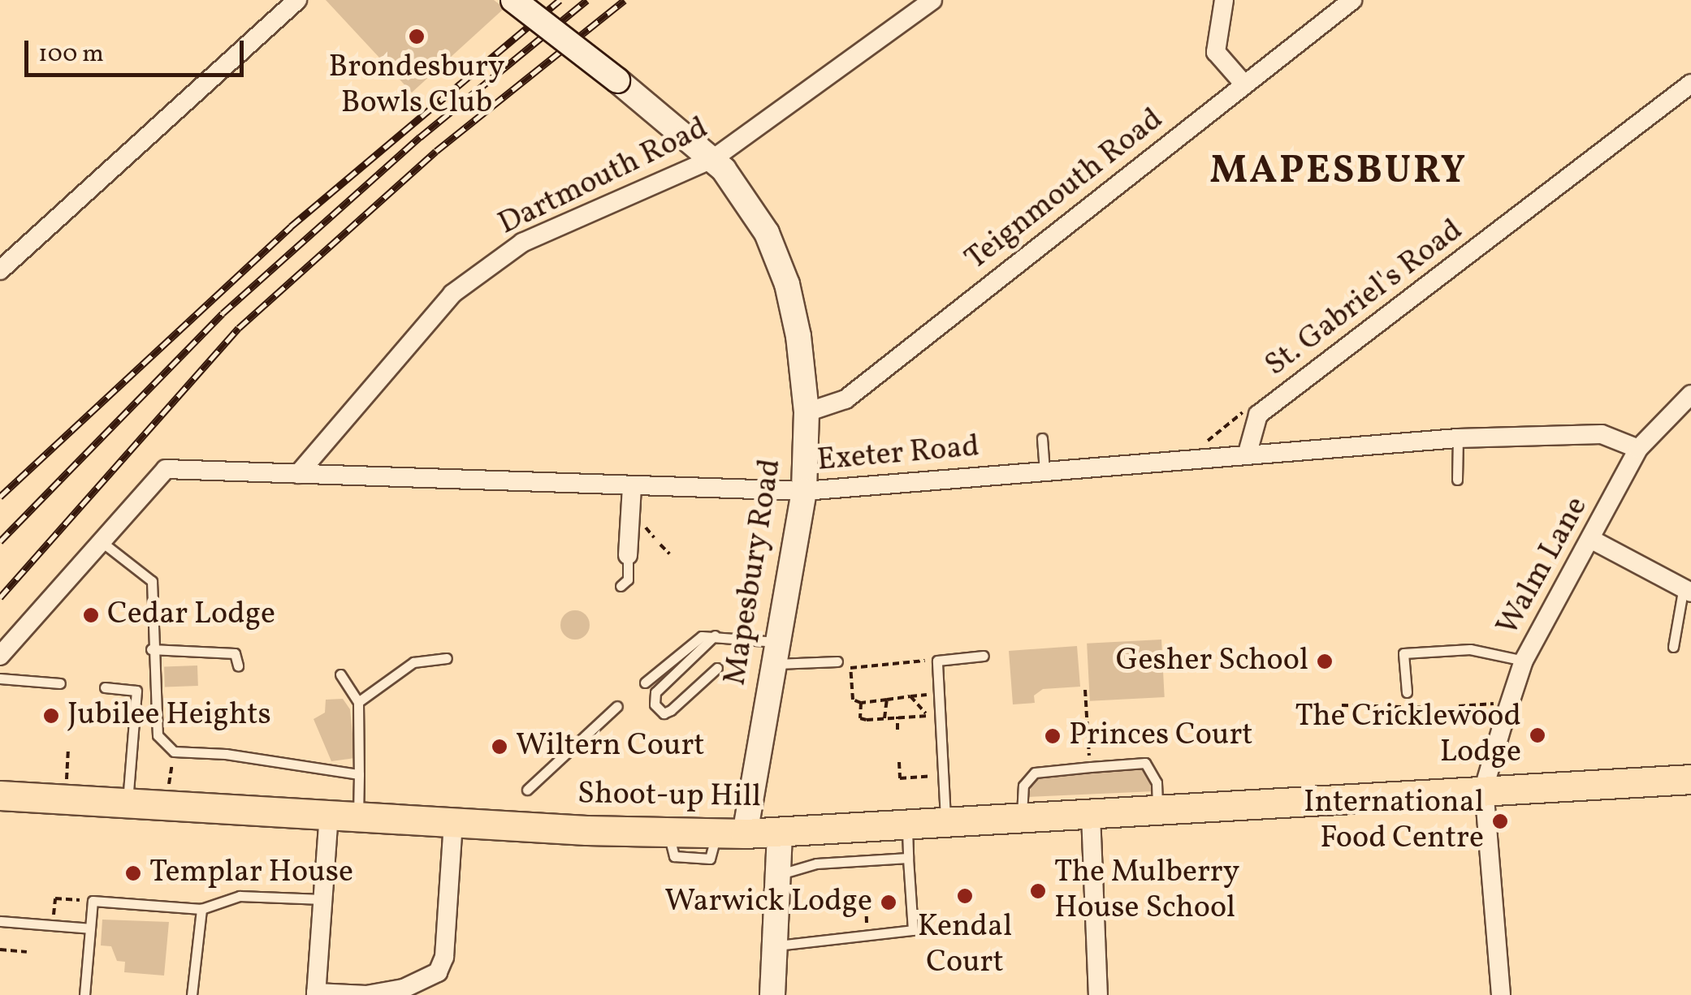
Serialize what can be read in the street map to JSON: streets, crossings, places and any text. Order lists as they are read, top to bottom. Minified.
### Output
{"streets":{"main road":["Shoot-up Hill"],"street":["Dartmouth Road","Teignmouth Road","St. Gabriel's Road","Exeter Road","Walm Lane","Mapesbury Road"]},"crossings":[["Dartmouth Road","Exeter Road"],["Dartmouth Road","Mapesbury Road"],["Teignmouth Road","Mapesbury Road"],["St. Gabriel's Road","Exeter Road"],["Exeter Road","Walm Lane"],["Exeter Road","Mapesbury Road"],["Walm Lane","Shoot-up Hill"],["Mapesbury Road","Shoot-up Hill"]],"districts":["MAPESBURY"],"places":["Brondesbury Bowls Club","Cedar Lodge","Gesher School","Jubilee Heights","The Cricklewood Lodge","Princes Court","Wiltern Court","International Food Centre","Templar House","The Mulberry House School","Kendal Court","Warwick Lodge"],"scale_bar":"100 m"}
